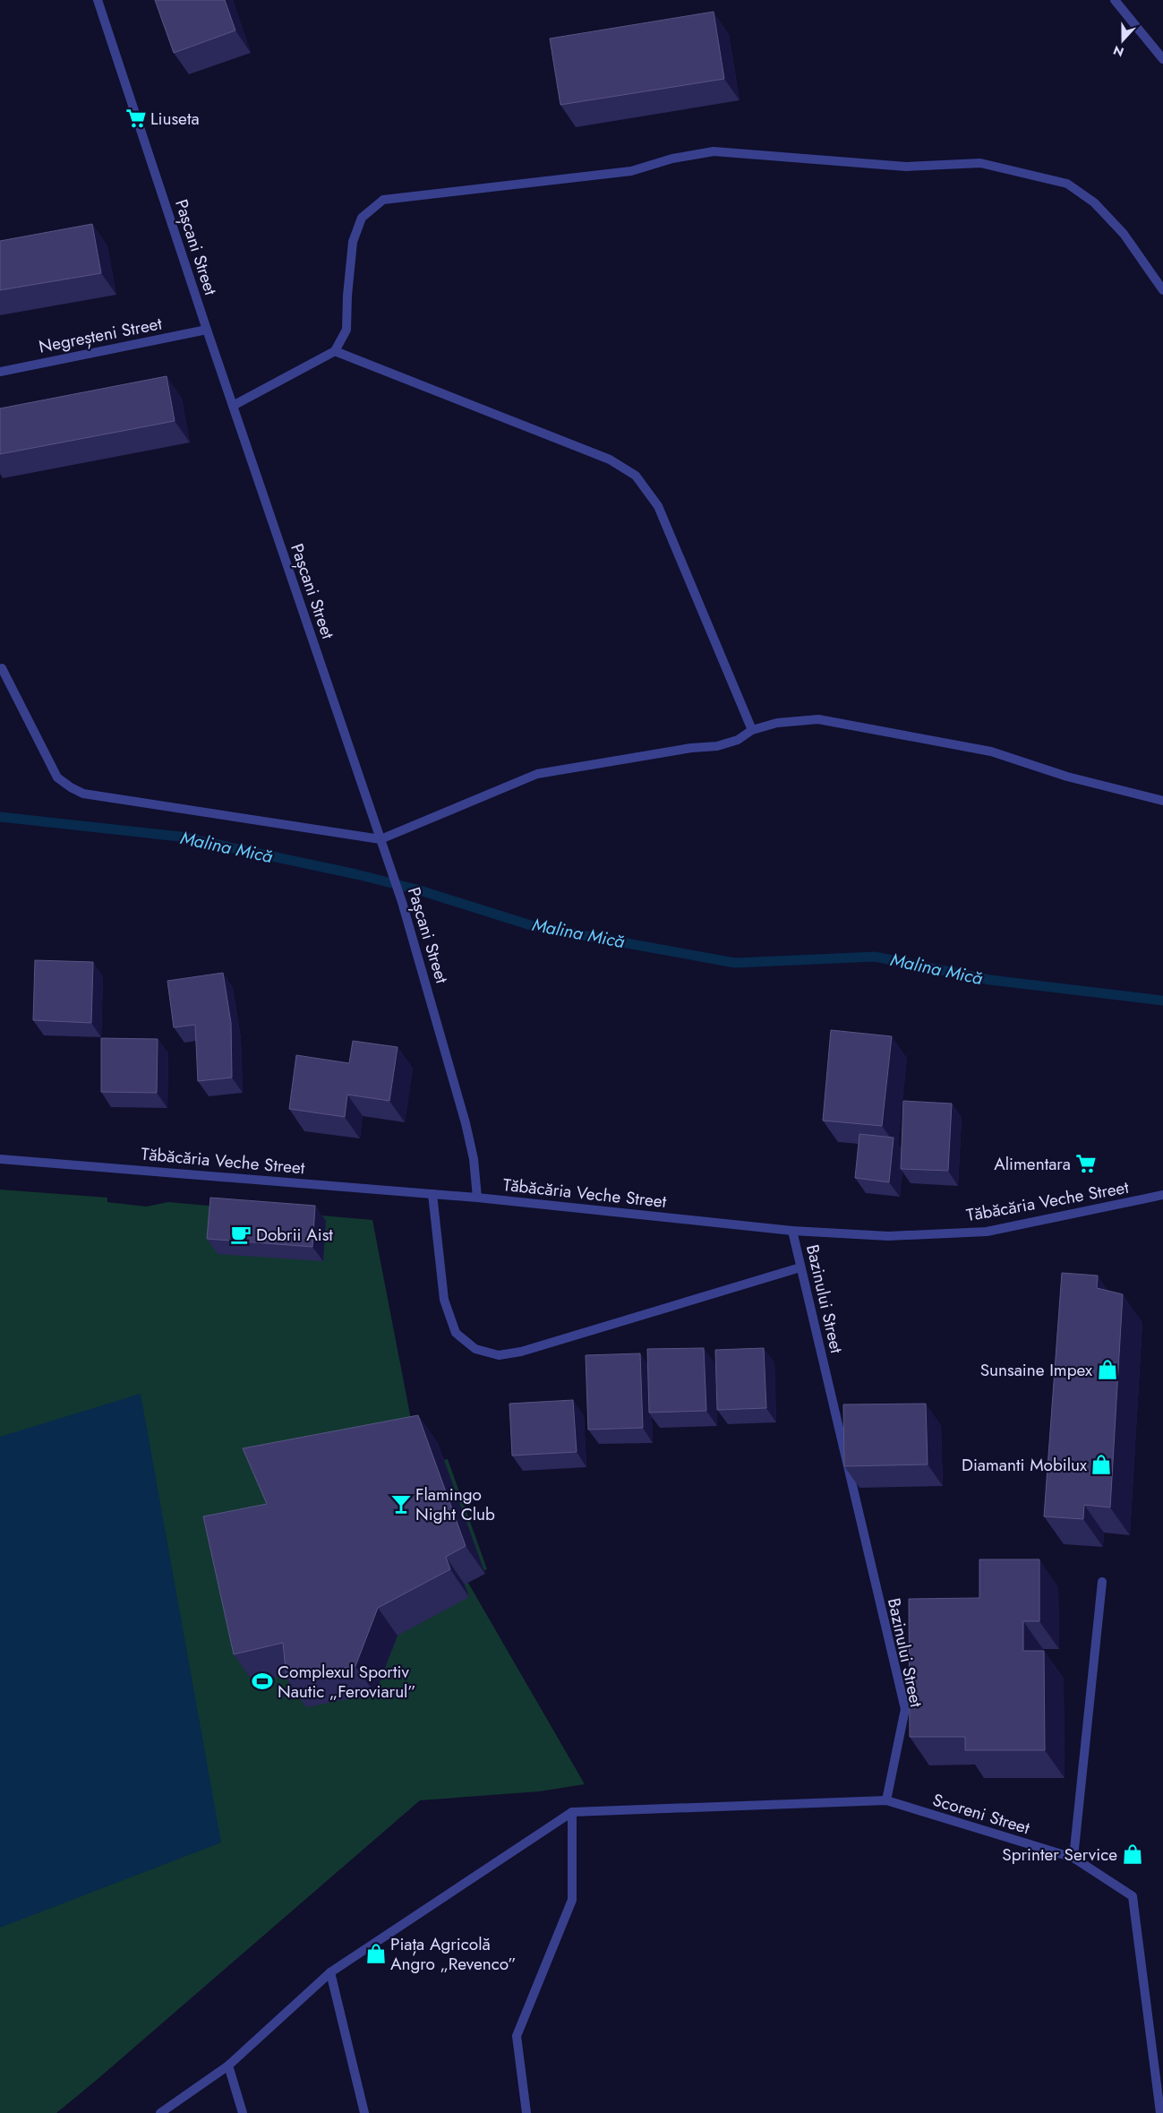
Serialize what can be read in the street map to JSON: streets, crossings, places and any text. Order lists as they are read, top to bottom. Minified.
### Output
{"streets":{"street":["Pașcani Street","Negreșteni Street","Tăbăcăria Veche Street","Bazinului Street","Scoreni Street"]},"crossings":[["Pașcani Street","Negreșteni Street"],["Pașcani Street","Tăbăcăria Veche Street"],["Tăbăcăria Veche Street","Bazinului Street"],["Bazinului Street","Scoreni Street"]],"water":["Malina Mică"],"places":{"supermarket":["Liuseta","Alimentara"],"cafe":["Dobrii Aist"],"shop":["Sunsaine Impex","Diamanti Mobilux","Sprinter Service","Piața Agricolă Angro „Revenco”"],"bar":["Flamingo Night Club"],"sports":["Complexul Sportiv Nautic „Feroviarul”"]},"north":"bottom"}
